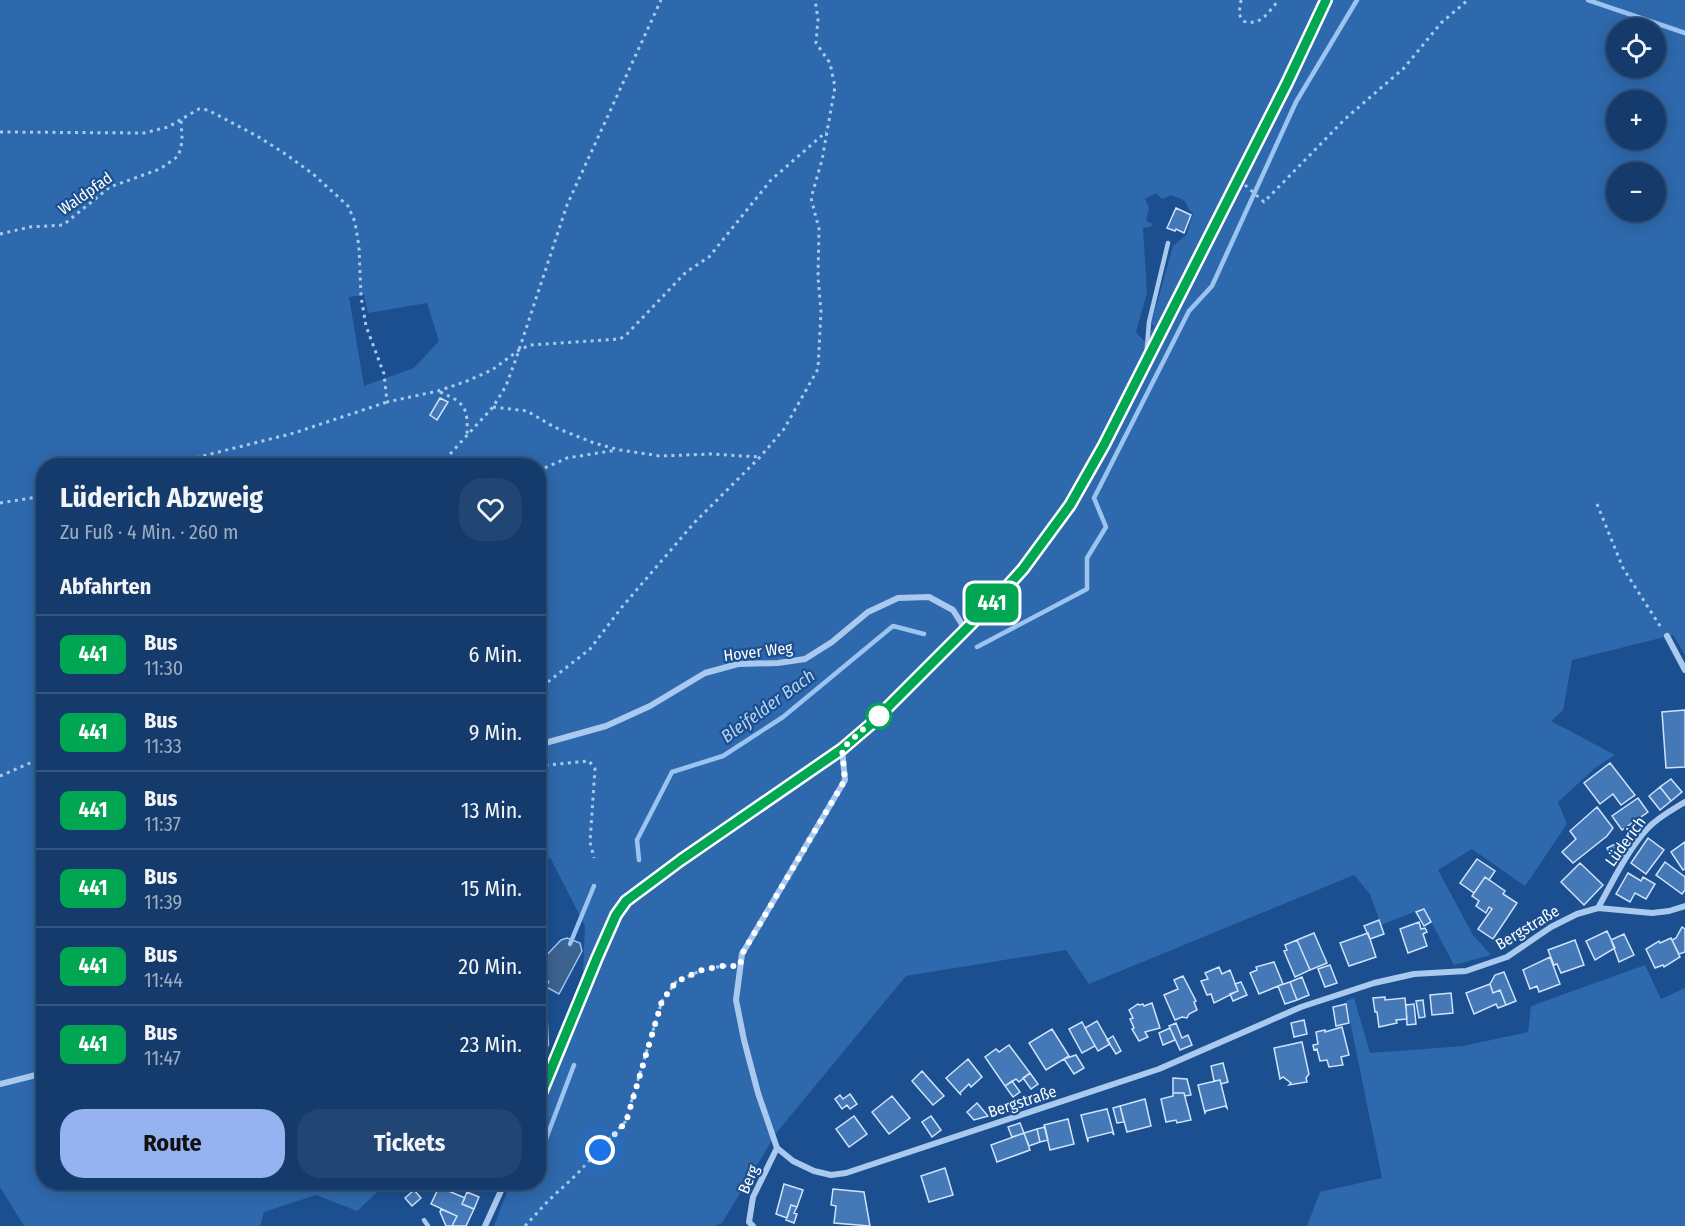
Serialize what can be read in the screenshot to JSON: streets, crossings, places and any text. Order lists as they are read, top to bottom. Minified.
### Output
{"streets":{"street":["Hover Weg","Lüderich","Bergstraße","Berg"],"path":["Waldpfad"]},"crossings":[["Lüderich","Bergstraße"],["Bergstraße","Berg"]],"water":["Bleifelder Bach"],"lines":["bus line 441"],"page":{"on_map":"441","map_buttons":["+","−"],"heading":[["Lüderich Abzweig","Zu Fuß · 4 Min. · 260 m"],"Abfahrten"],"list":[{"mark":"441","name":"Bus","note":"11:30","value":"6 Min."},{"mark":"441","name":"Bus","note":"11:33","value":"9 Min."},{"mark":"441","name":"Bus","note":"11:37","value":"13 Min."},{"mark":"441","name":"Bus","note":"11:39","value":"15 Min."},{"mark":"441","name":"Bus","note":"11:44","value":"20 Min."},{"mark":"441","name":"Bus","note":"11:47","value":"23 Min."}],"buttons":["Route","Tickets"]}}
